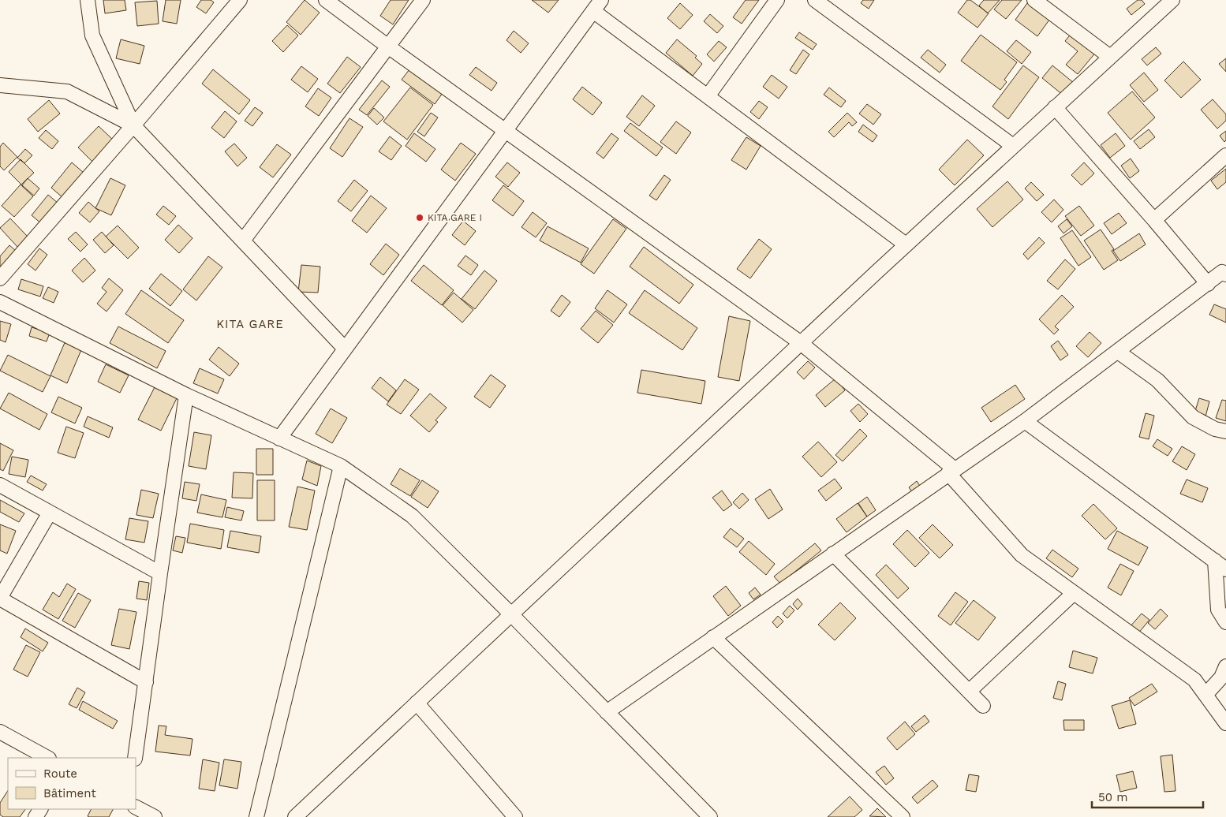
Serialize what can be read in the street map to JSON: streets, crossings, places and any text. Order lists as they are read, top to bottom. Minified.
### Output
{"districts":["KITA GARE"],"places":["KITA GARE I"],"legend":["Route","Bâtiment"],"scale_bar":"50 m"}
